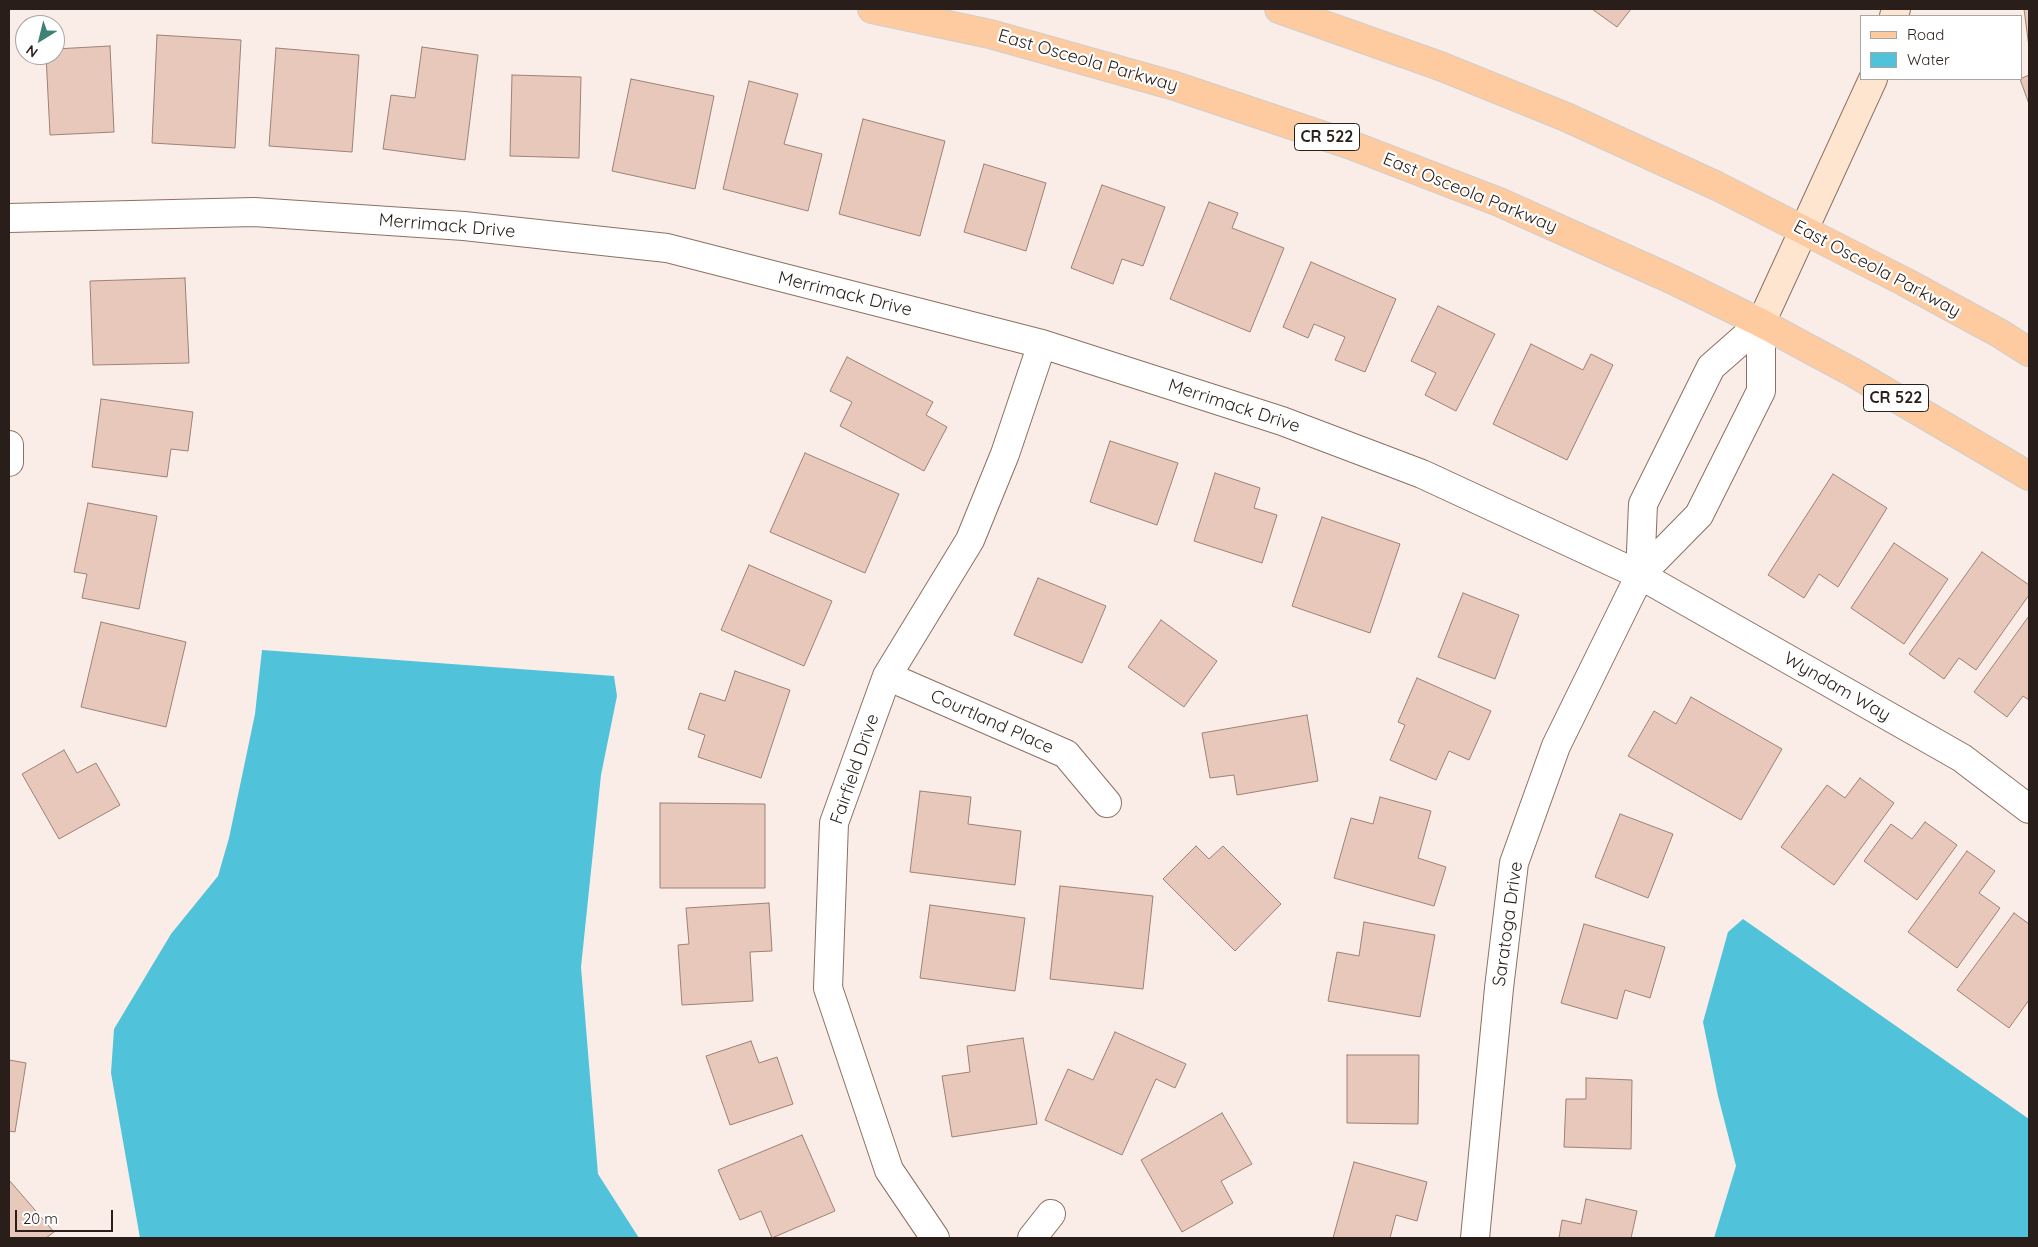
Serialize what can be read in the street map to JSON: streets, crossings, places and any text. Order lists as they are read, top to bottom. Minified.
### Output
{"streets":{"main road":["East Osceola Parkway","CR 522"],"street":["Merrimack Drive","Wyndam Way","Courtland Place","Fairfield Drive","Saratoga Drive"]},"crossings":[["Merrimack Drive","Wyndam Way"],["Merrimack Drive","Fairfield Drive"],["Merrimack Drive","Saratoga Drive"],["Wyndam Way","Saratoga Drive"],["Courtland Place","Fairfield Drive"]],"legend":["Road","Water"],"scale_bar":"20 m","north":"bottom left"}
